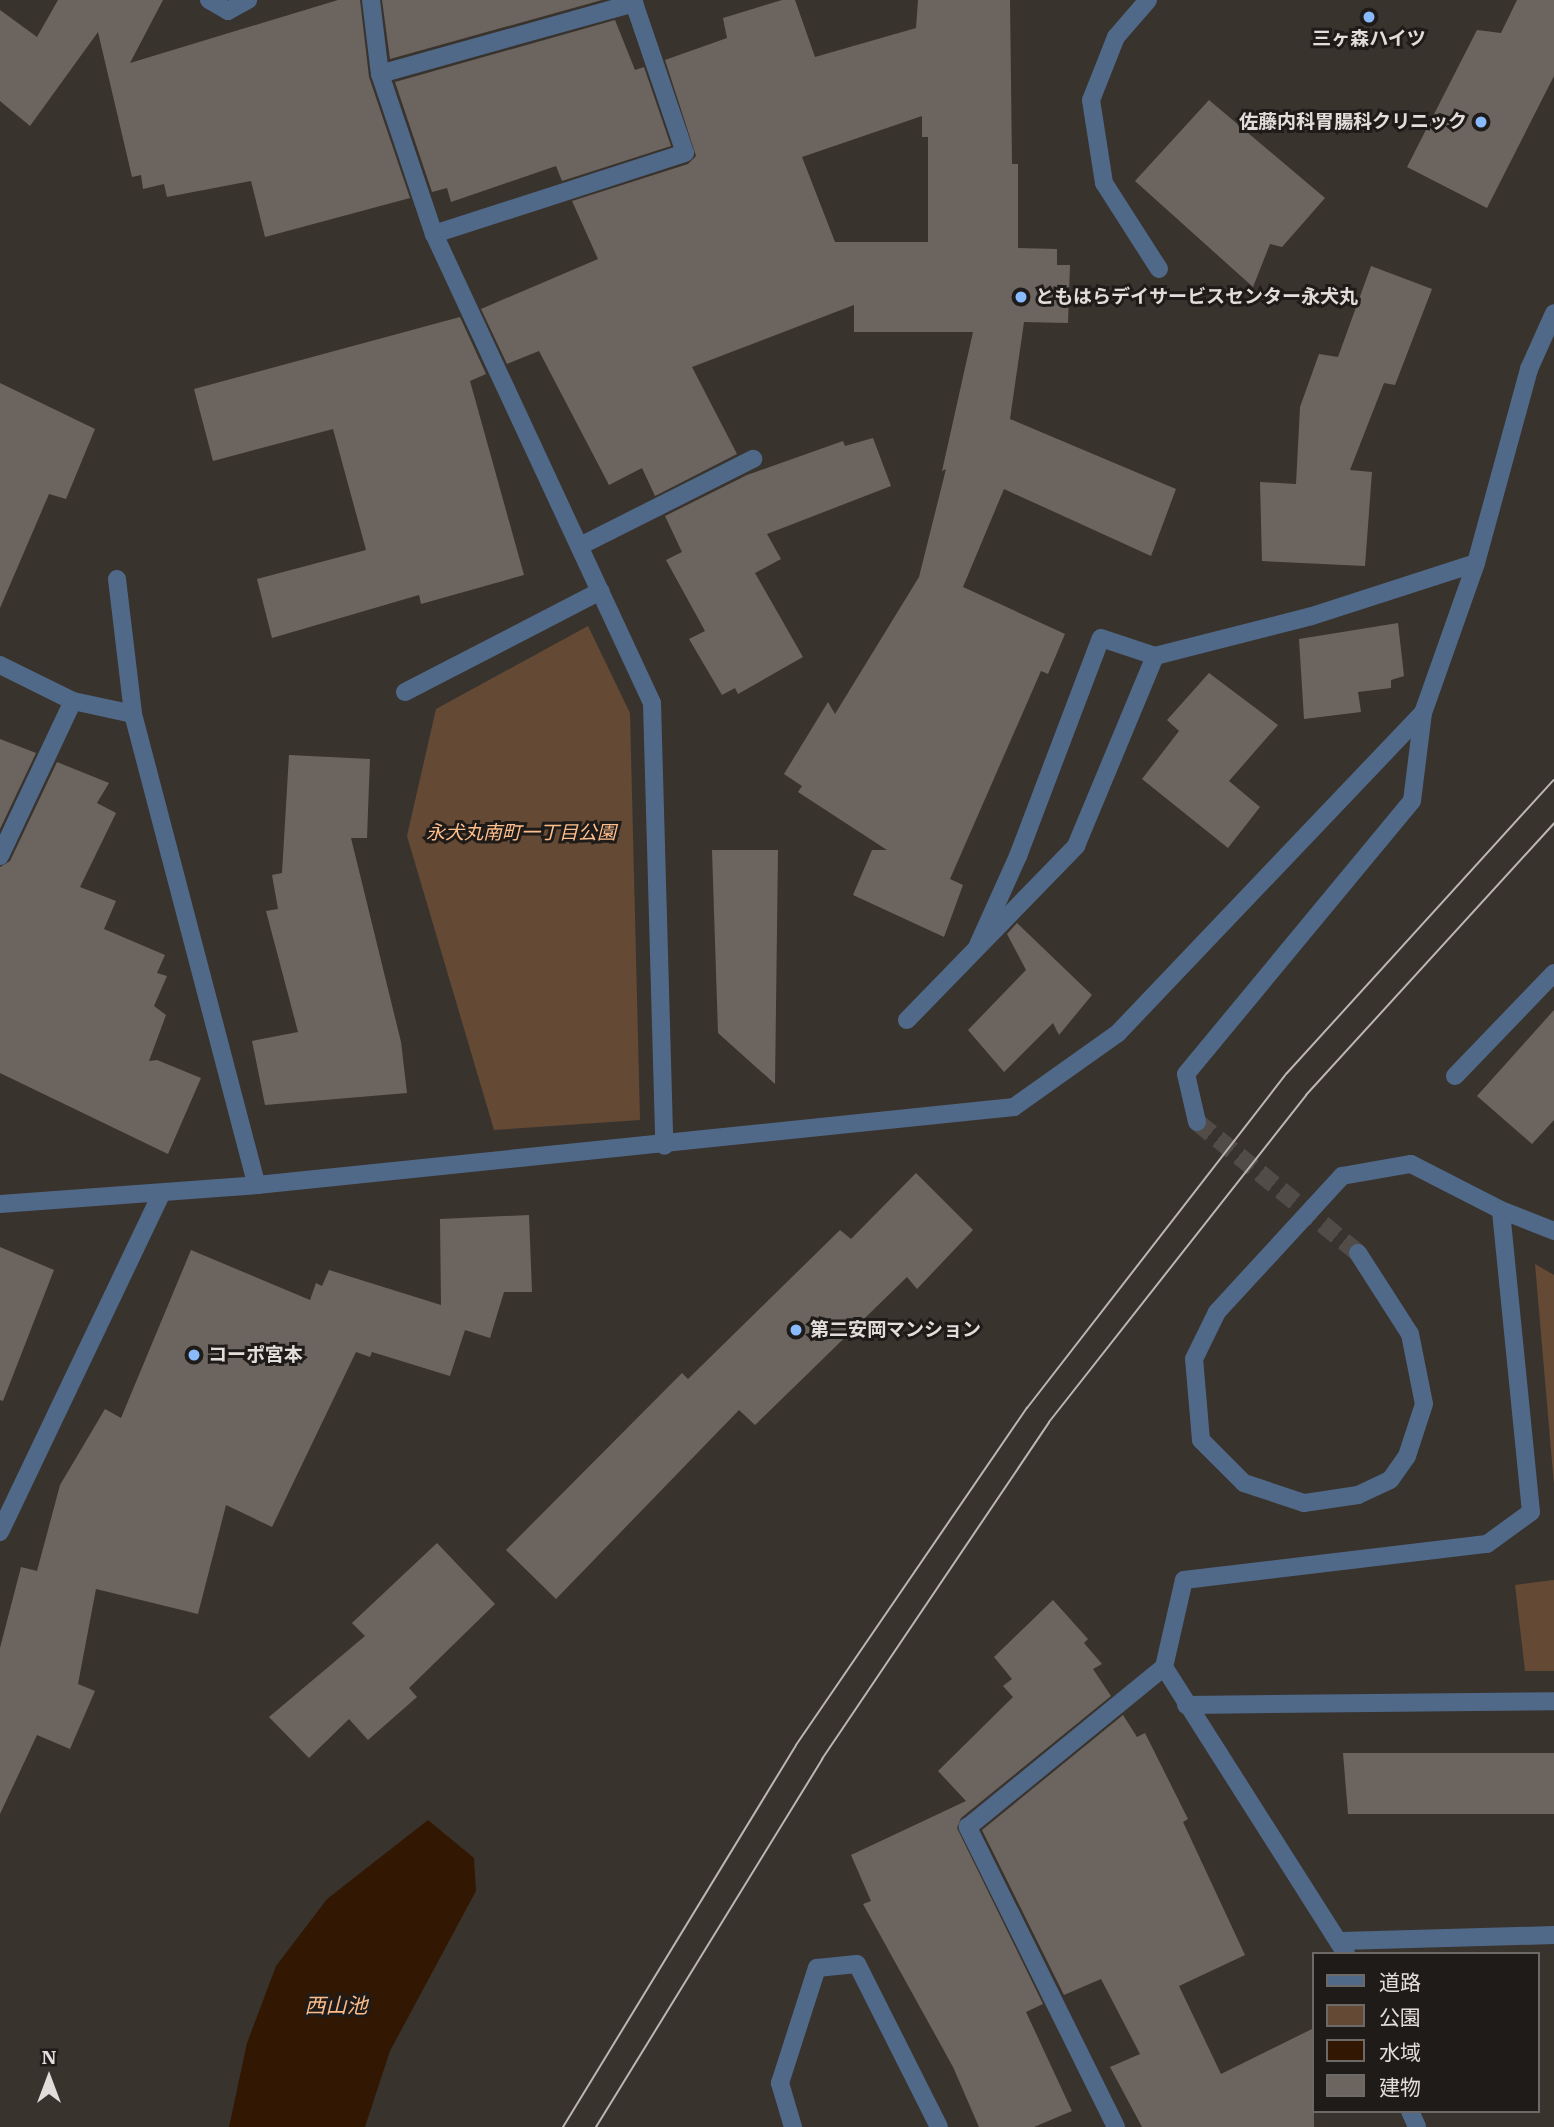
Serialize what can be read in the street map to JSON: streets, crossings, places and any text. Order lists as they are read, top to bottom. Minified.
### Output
{"water":["西山池"],"parks":["永犬丸南町一丁目公園"],"places":["三ヶ森ハイツ","佐藤内科胃腸科クリニック","ともはらデイサービスセンター永犬丸","第二安岡マンション","コーポ宮本"],"legend":["道路","公園","水域","建物"],"north":"top"}
